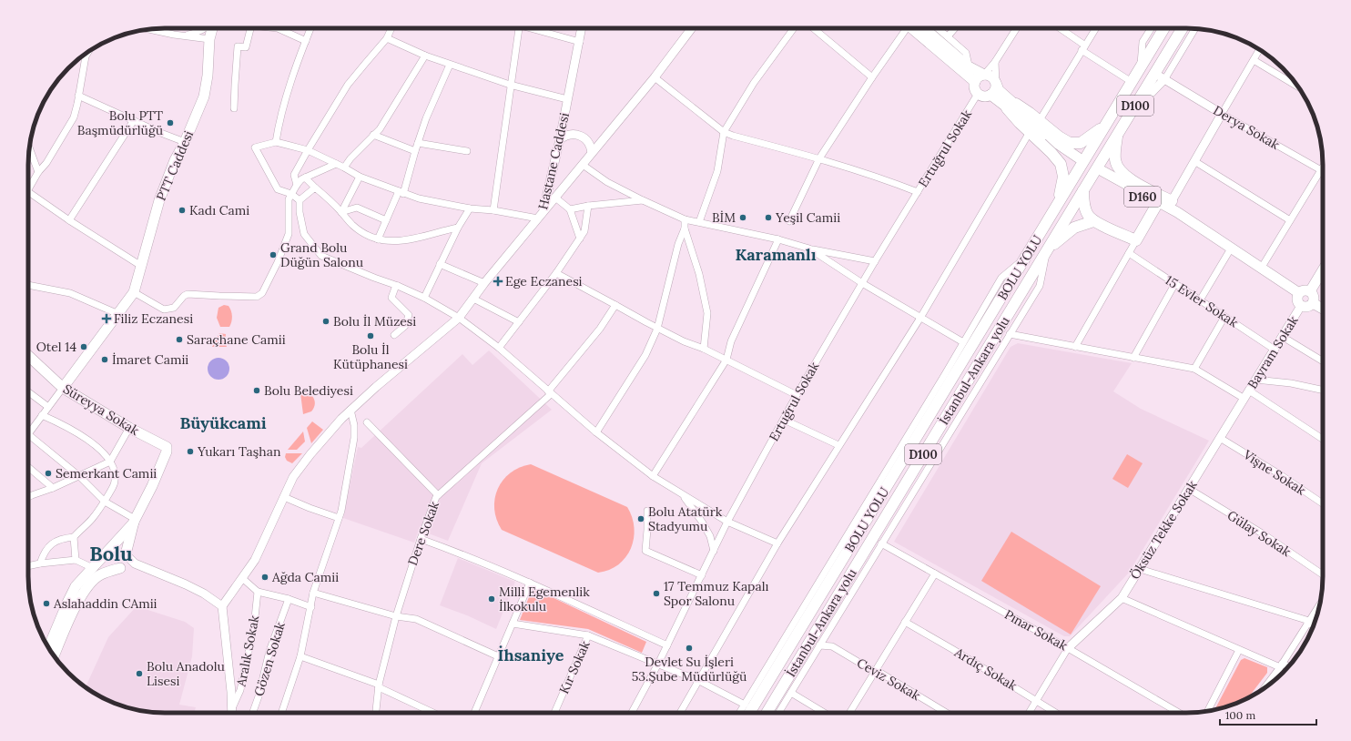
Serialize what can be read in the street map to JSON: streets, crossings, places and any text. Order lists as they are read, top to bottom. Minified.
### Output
{"streets":{"highway":["D100","BOLU YOLU","İstanbul-Ankara yolu"],"main road":["Derya Sokak","Hastane Caddesi","PTT Caddesi","D160","Bayram Sokak","Süreyya Sokak","Öksüz Tekke Sokak"],"street":["Ertuğrul Sokak","15 Evler Sokak","Vişne Sokak","Dere Sokak","Gülay Sokak","Pınar Sokak","Aralık Sokak","Gözen Sokak","Kır Sokak","Ardıç Sokak","Ceviz Sokak"]},"crossings":[["Derya Sokak","İstanbul-Ankara yolu"],["15 Evler Sokak","Bayram Sokak"],["Bayram Sokak","Öksüz Tekke Sokak"],["Vişne Sokak","Öksüz Tekke Sokak"],["Öksüz Tekke Sokak","Gülay Sokak"],["Öksüz Tekke Sokak","Pınar Sokak"]],"districts":["Karamanlı","Büyükcami","Bolu","İhsaniye"],"places":{"other":["Bolu PTT Başmüdürlüğü","Kadı Cami","BİM","Yeşil Camii","Grand Bolu Düğün Salonu","Bolu İl Müzesi","Bolu İl Kütüphanesi","Saraçhane Camii","Otel 14","İmaret Camii","Bolu Belediyesi","Yukarı Taşhan","Semerkant Camii","Bolu Atatürk Stadyumu","Ağda Camii","17 Temmuz Kapalı Spor Salonu","Milli Egemenlik İlkokulu","Aslahaddin CAmii","Devlet Su İşleri 53.Şube Müdürlüğü","Bolu Anadolu Lisesi"],"health":["Ege Eczanesi","Filiz Eczanesi"]},"scale_bar":"100 m"}
